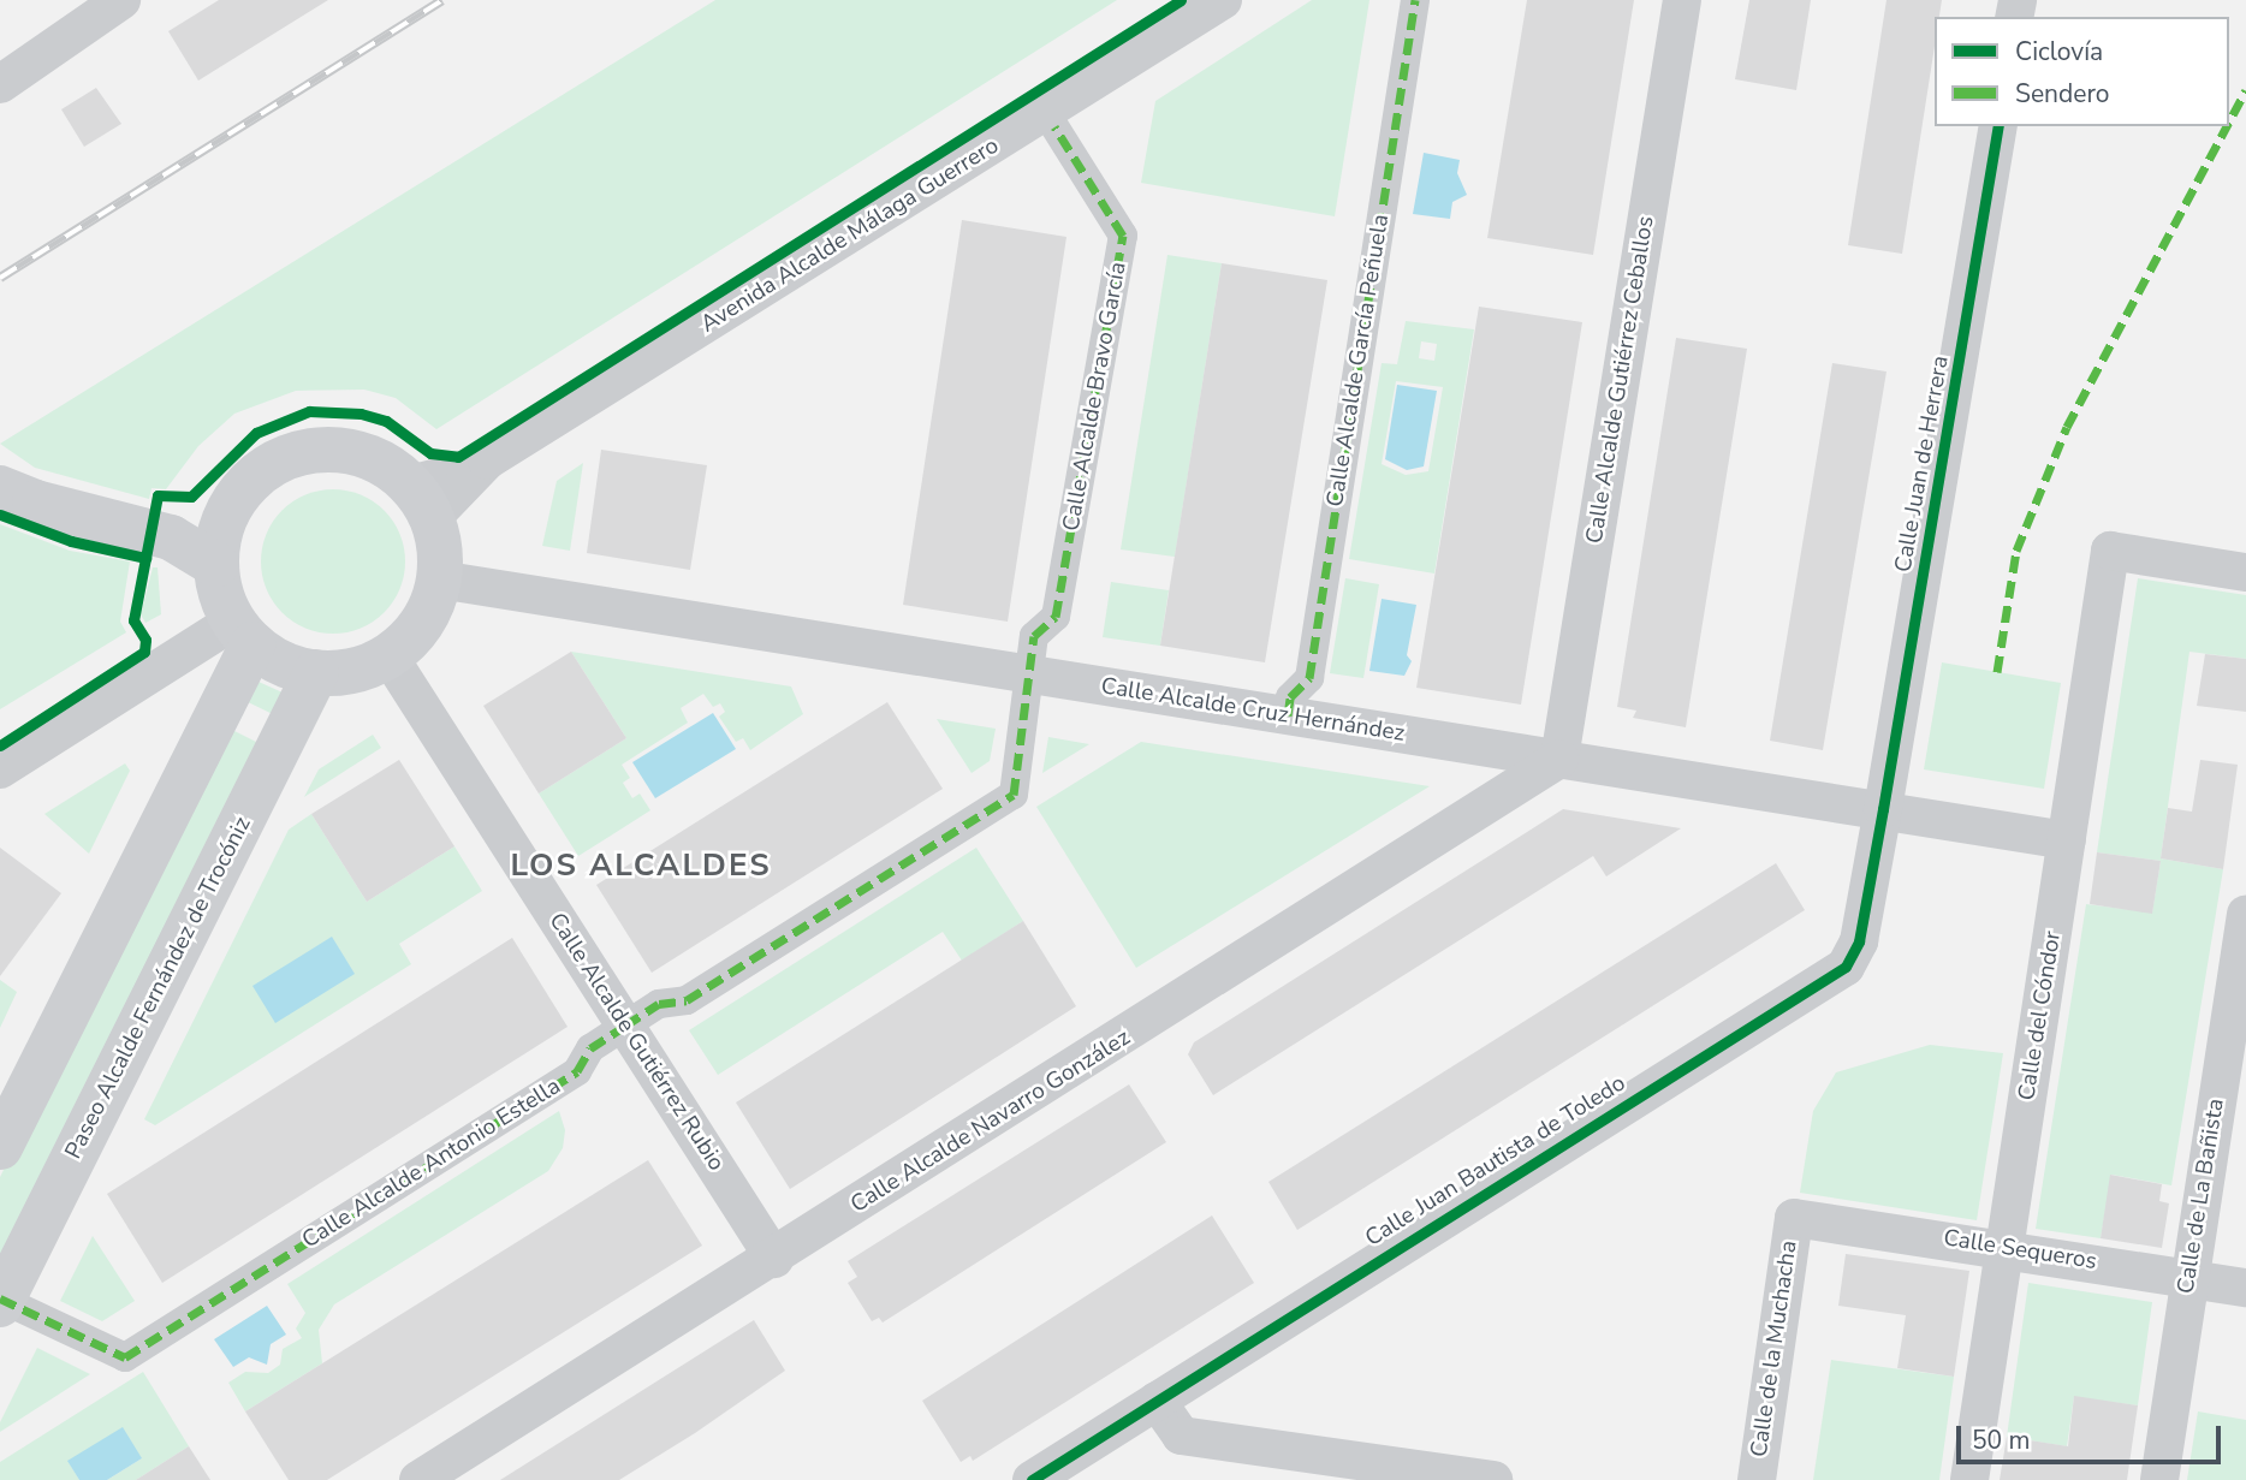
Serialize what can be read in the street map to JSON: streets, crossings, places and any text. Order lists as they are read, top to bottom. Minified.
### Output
{"streets":{"main road":["Paseo Alcalde Fernández de Trocóniz"],"street":["Avenida Alcalde Málaga Guerrero","Calle Alcalde García Peñuela","Calle Alcalde Gutiérrez Ceballos","Calle Alcalde Bravo García","Calle Juan de Herrera","Calle Alcalde Cruz Hernández","Calle del Cóndor","Calle Alcalde Gutiérrez Rubio","Calle Alcalde Navarro González","Calle Juan Bautista de Toledo","Calle Alcalde Antonio Estella","Calle de La Bañista","Calle Sequeros","Calle de la Muchacha"]},"crossings":[["Avenida Alcalde Málaga Guerrero","Calle Alcalde Cruz Hernández"],["Avenida Alcalde Málaga Guerrero","Paseo Alcalde Fernández de Trocóniz"],["Avenida Alcalde Málaga Guerrero","Calle Alcalde Gutiérrez Rubio"],["Calle Alcalde García Peñuela","Calle Alcalde Cruz Hernández"],["Calle Alcalde Gutiérrez Ceballos","Calle Alcalde Cruz Hernández"],["Calle Alcalde Gutiérrez Ceballos","Calle Alcalde Navarro González"],["Calle Alcalde Bravo García","Calle Alcalde Cruz Hernández"],["Calle Alcalde Bravo García","Calle Alcalde Antonio Estella"],["Calle Juan de Herrera","Calle Alcalde Cruz Hernández"],["Calle Juan de Herrera","Calle Juan Bautista de Toledo"],["Calle Alcalde Cruz Hernández","Paseo Alcalde Fernández de Trocóniz"],["Calle Alcalde Cruz Hernández","Calle del Cóndor"],["Calle Alcalde Cruz Hernández","Calle Alcalde Gutiérrez Rubio"],["Calle Alcalde Cruz Hernández","Calle Alcalde Navarro González"],["Calle Alcalde Cruz Hernández","Calle Juan Bautista de Toledo"],["Calle Alcalde Cruz Hernández","Calle Alcalde Antonio Estella"],["Paseo Alcalde Fernández de Trocóniz","Calle Alcalde Gutiérrez Rubio"],["Paseo Alcalde Fernández de Trocóniz","Calle Alcalde Antonio Estella"],["Calle del Cóndor","Calle Sequeros"],["Calle Alcalde Gutiérrez Rubio","Calle Alcalde Navarro González"],["Calle Alcalde Gutiérrez Rubio","Calle Alcalde Antonio Estella"],["Calle de La Bañista","Calle Sequeros"],["Calle Sequeros","Calle de la Muchacha"]],"districts":["LOS ALCALDES"],"legend":["Ciclovía","Sendero"],"scale_bar":"50 m"}
